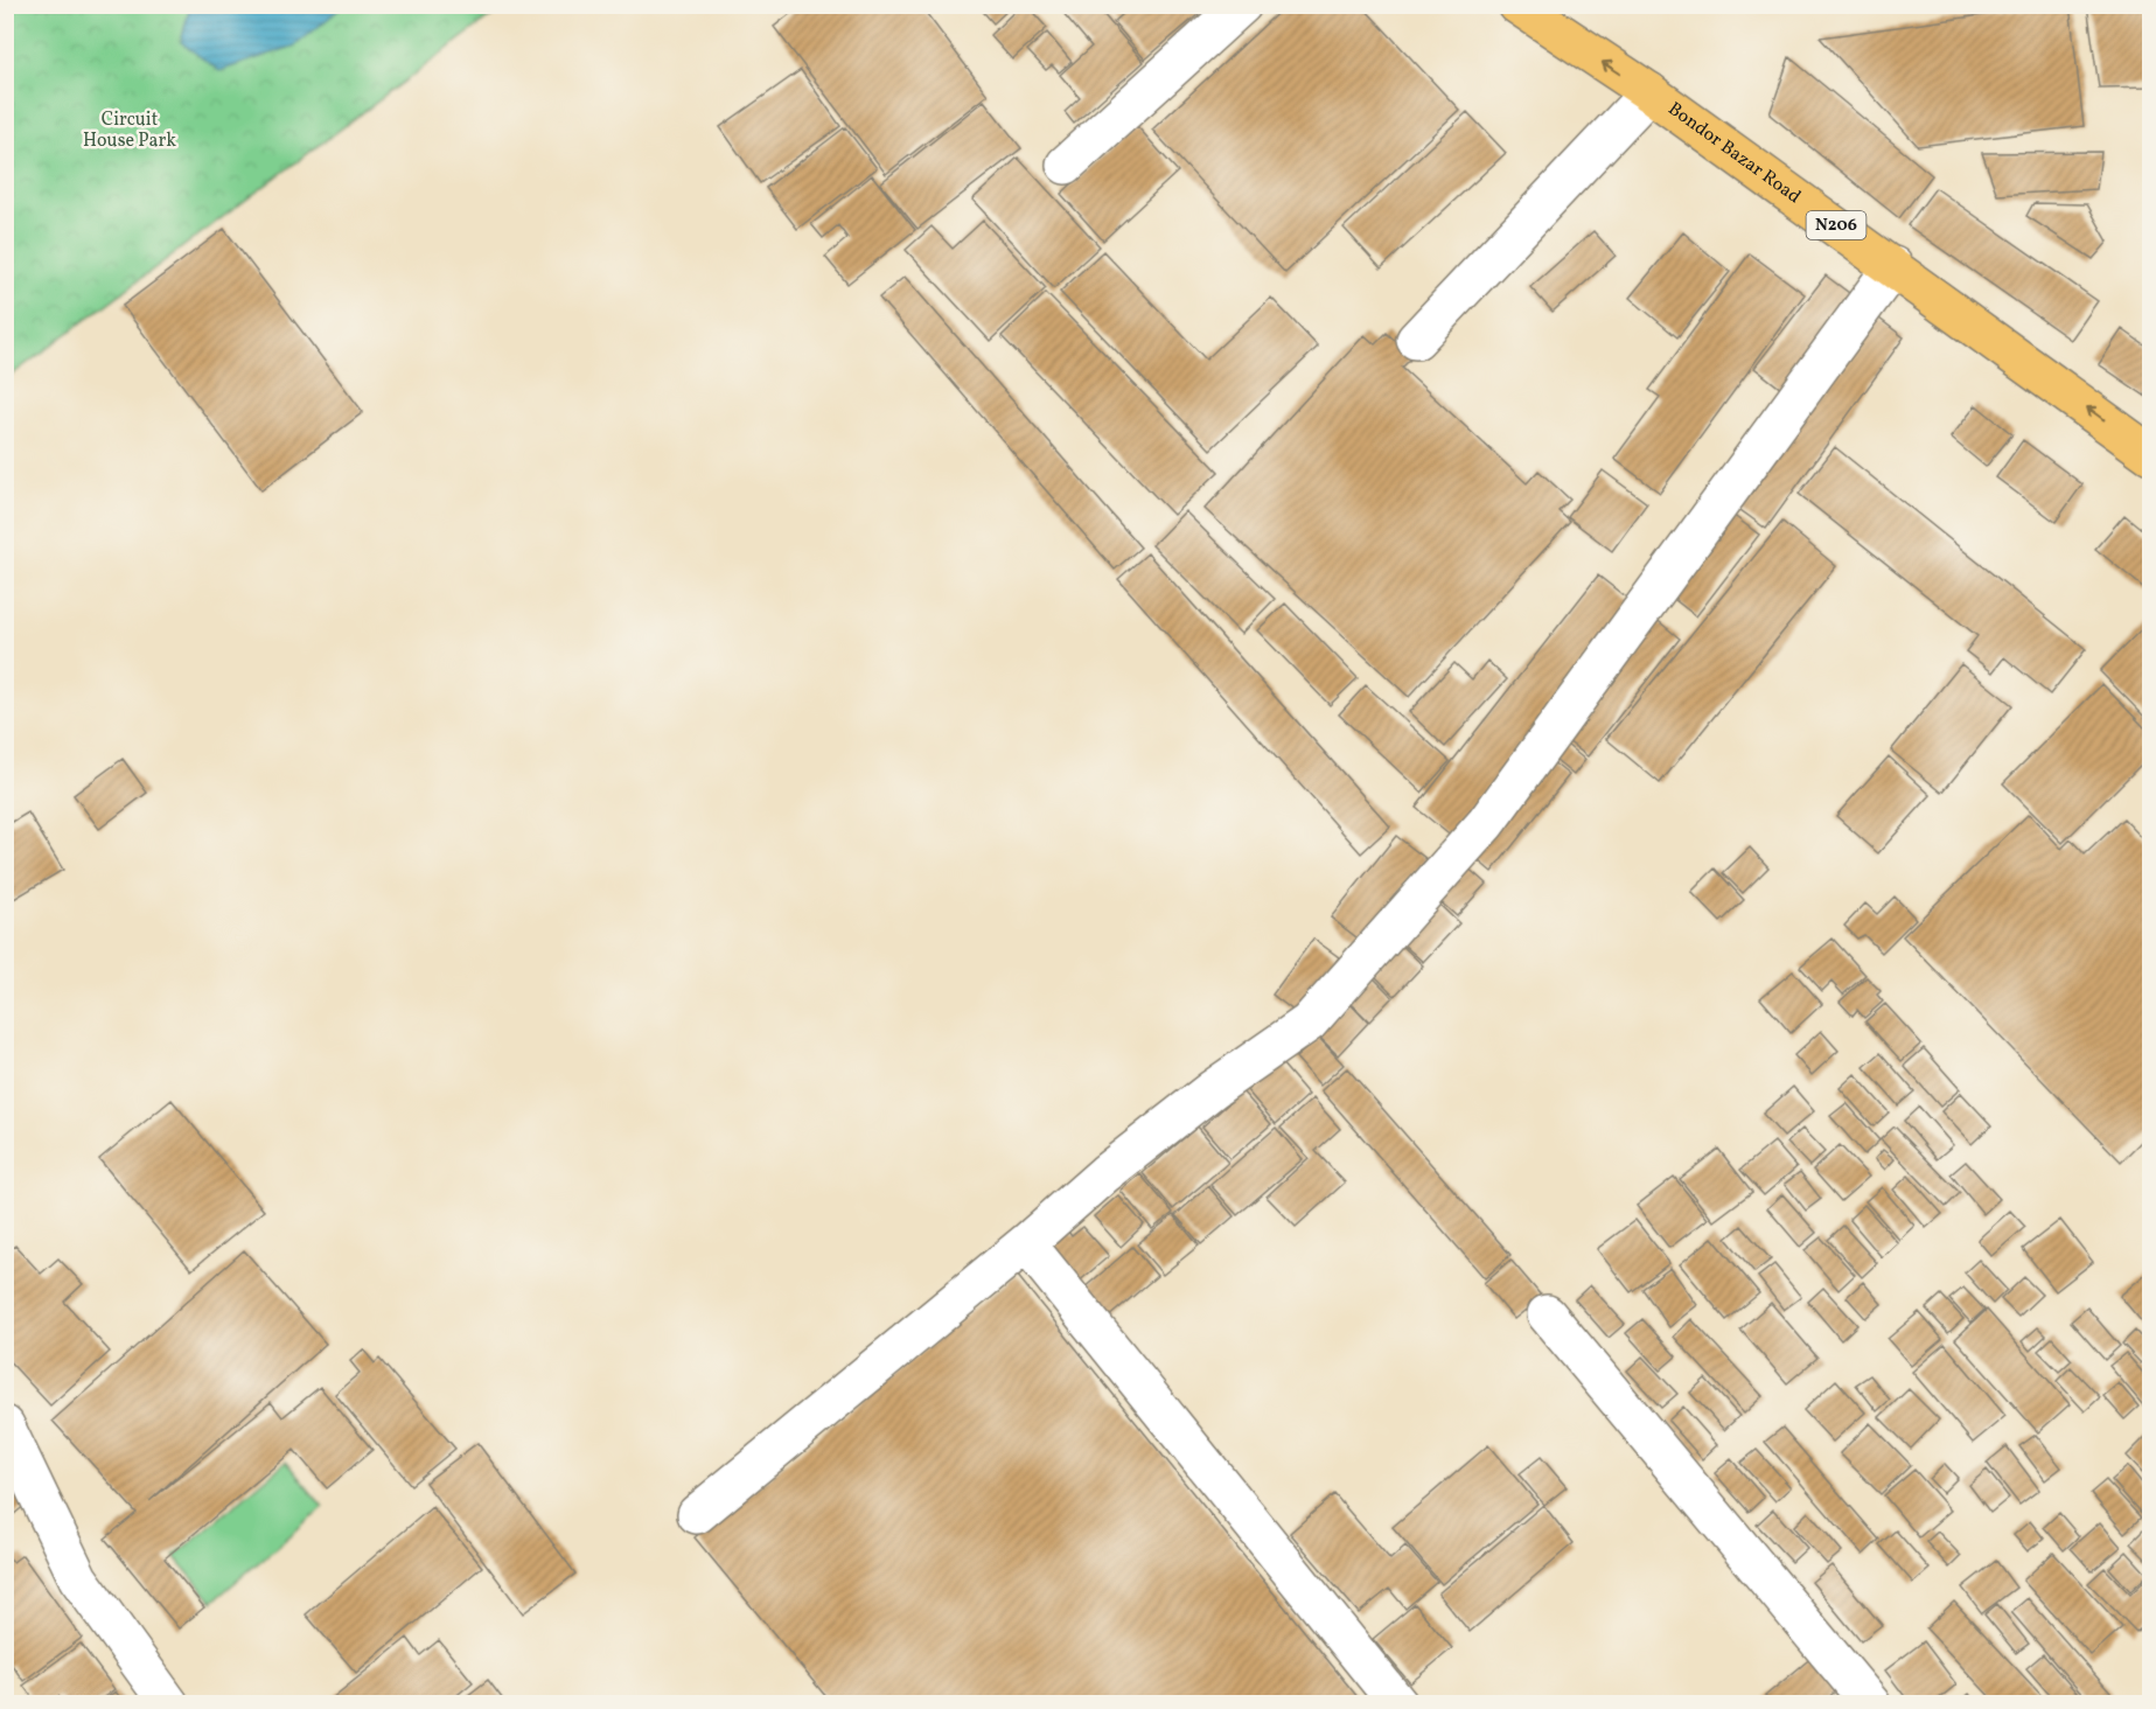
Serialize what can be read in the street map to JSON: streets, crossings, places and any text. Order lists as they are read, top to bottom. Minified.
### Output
{"streets":{"highway":["Bondor Bazar Road","N206"]},"one_way":["Bondor Bazar Road"],"parks":["Circuit House Park"]}
